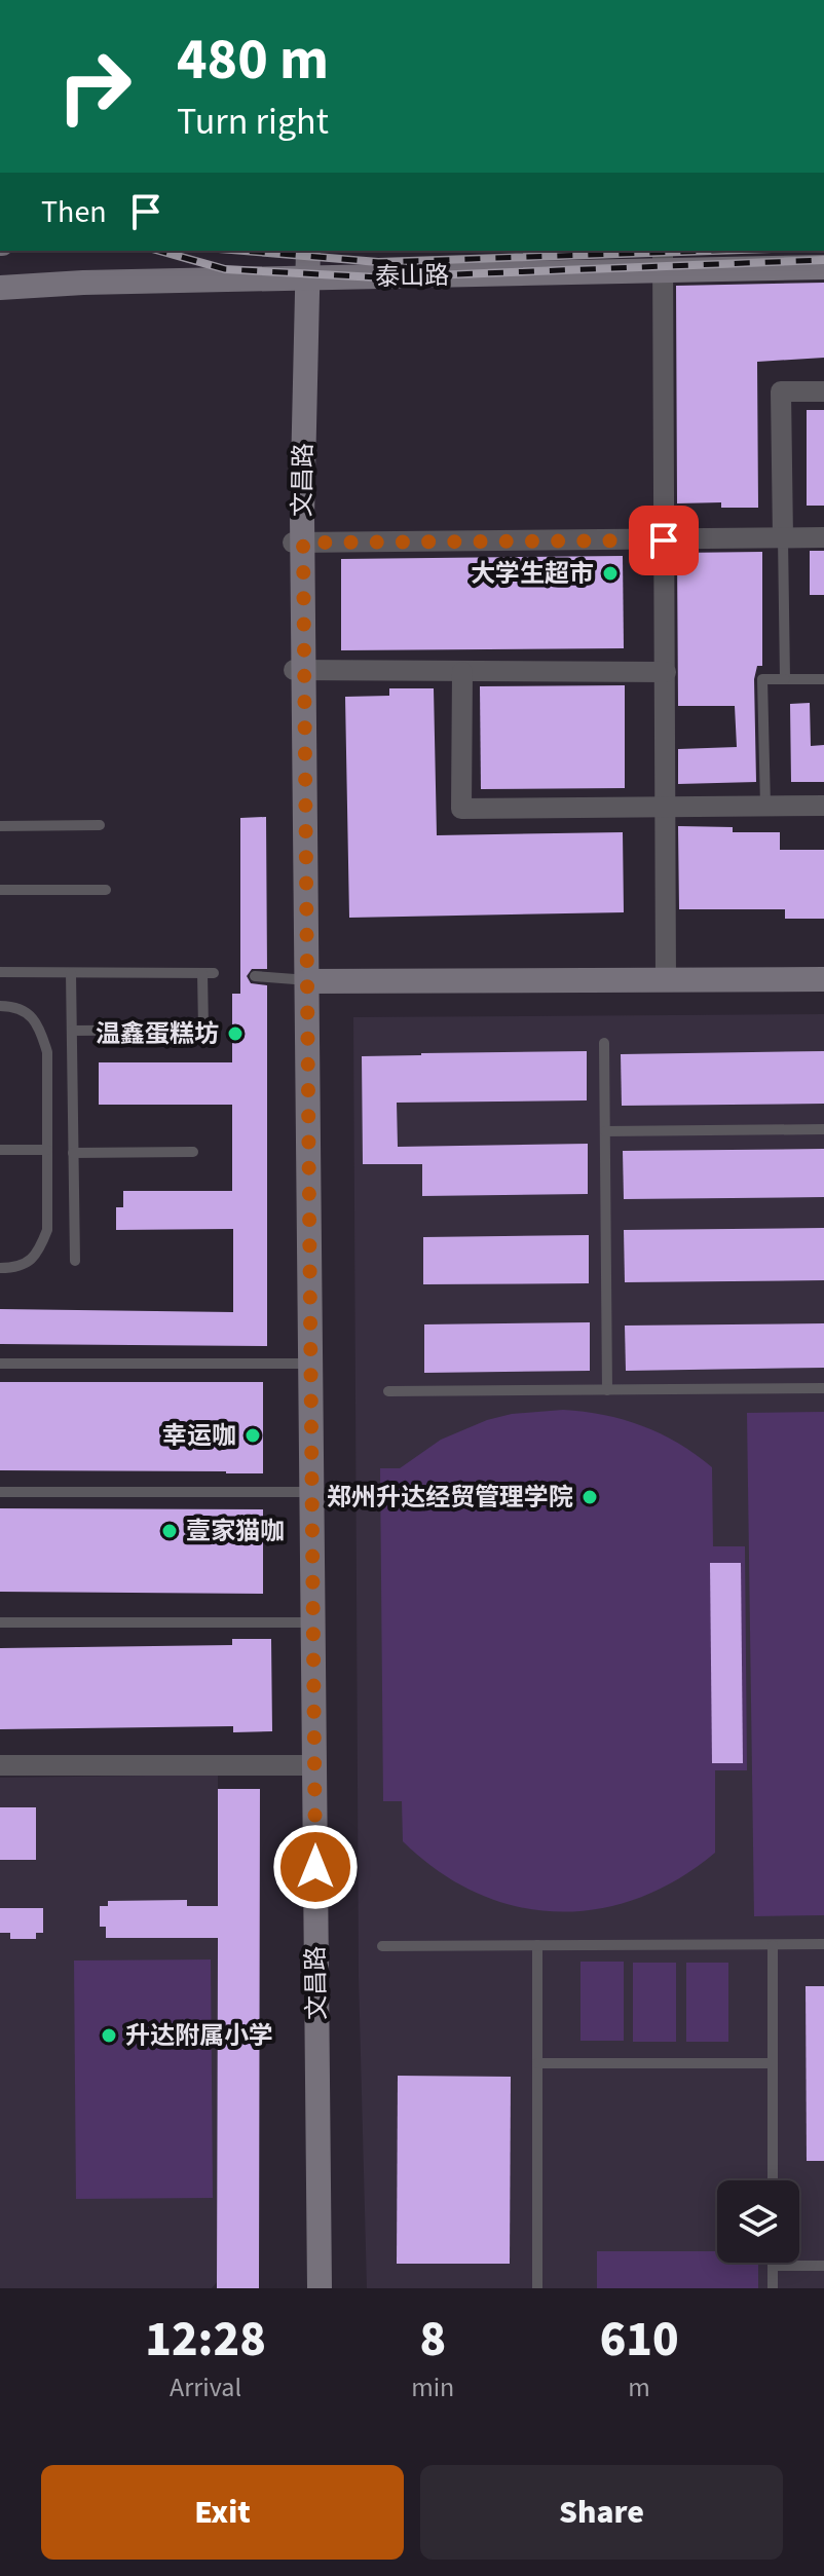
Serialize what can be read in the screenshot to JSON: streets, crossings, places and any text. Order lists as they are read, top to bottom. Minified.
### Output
{"streets":{"street":["泰山路","文昌路"]},"crossings":[["泰山路","文昌路"]],"places":["大学生超市","温鑫蛋糕坊","幸运咖","郑州升达经贸管理学院","壹家猫咖","升达附属小学"],"page":{"turn":["480 m","Turn right"],"then":"Then","eta":["12:28","Arrival","8","min","610","m"],"buttons":["Exit","Share"]}}
